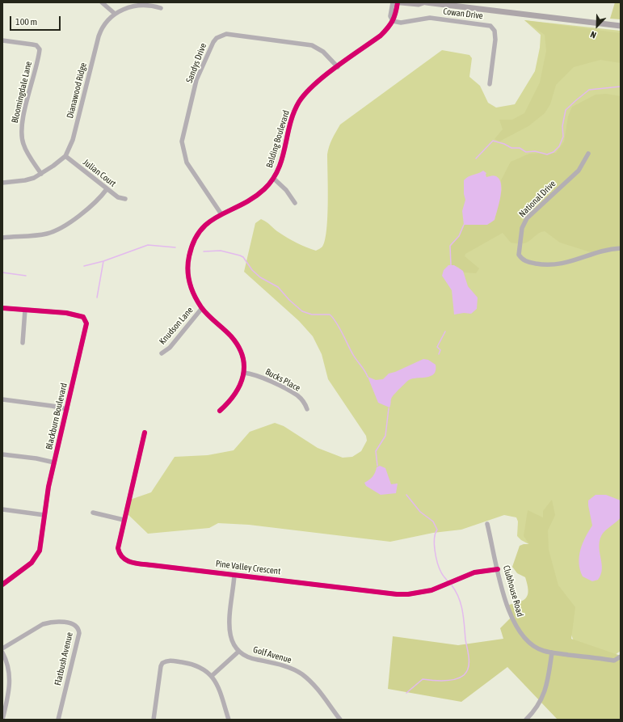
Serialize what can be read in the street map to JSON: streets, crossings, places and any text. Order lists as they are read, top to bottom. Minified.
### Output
{"streets":{"street":["Cowan Drive","Sandys Drive","Dianawood Ridge","Bloomingdale Lane","Balding Boulevard","Julian Court","National Drive","Knudson Lane","Bucks Place","Blackburn Boulevard","Pine Valley Crescent","Clubhouse Road","Golf Avenue","Flatbush Avenue"]},"crossings":[["Cowan Drive","Balding Boulevard"],["Sandys Drive","Balding Boulevard"],["Dianawood Ridge","Bloomingdale Lane"],["Dianawood Ridge","Julian Court"],["Balding Boulevard","Knudson Lane"],["Balding Boulevard","Bucks Place"],["Pine Valley Crescent","Clubhouse Road"]],"scale_bar":"100 m","north":"bottom left"}
